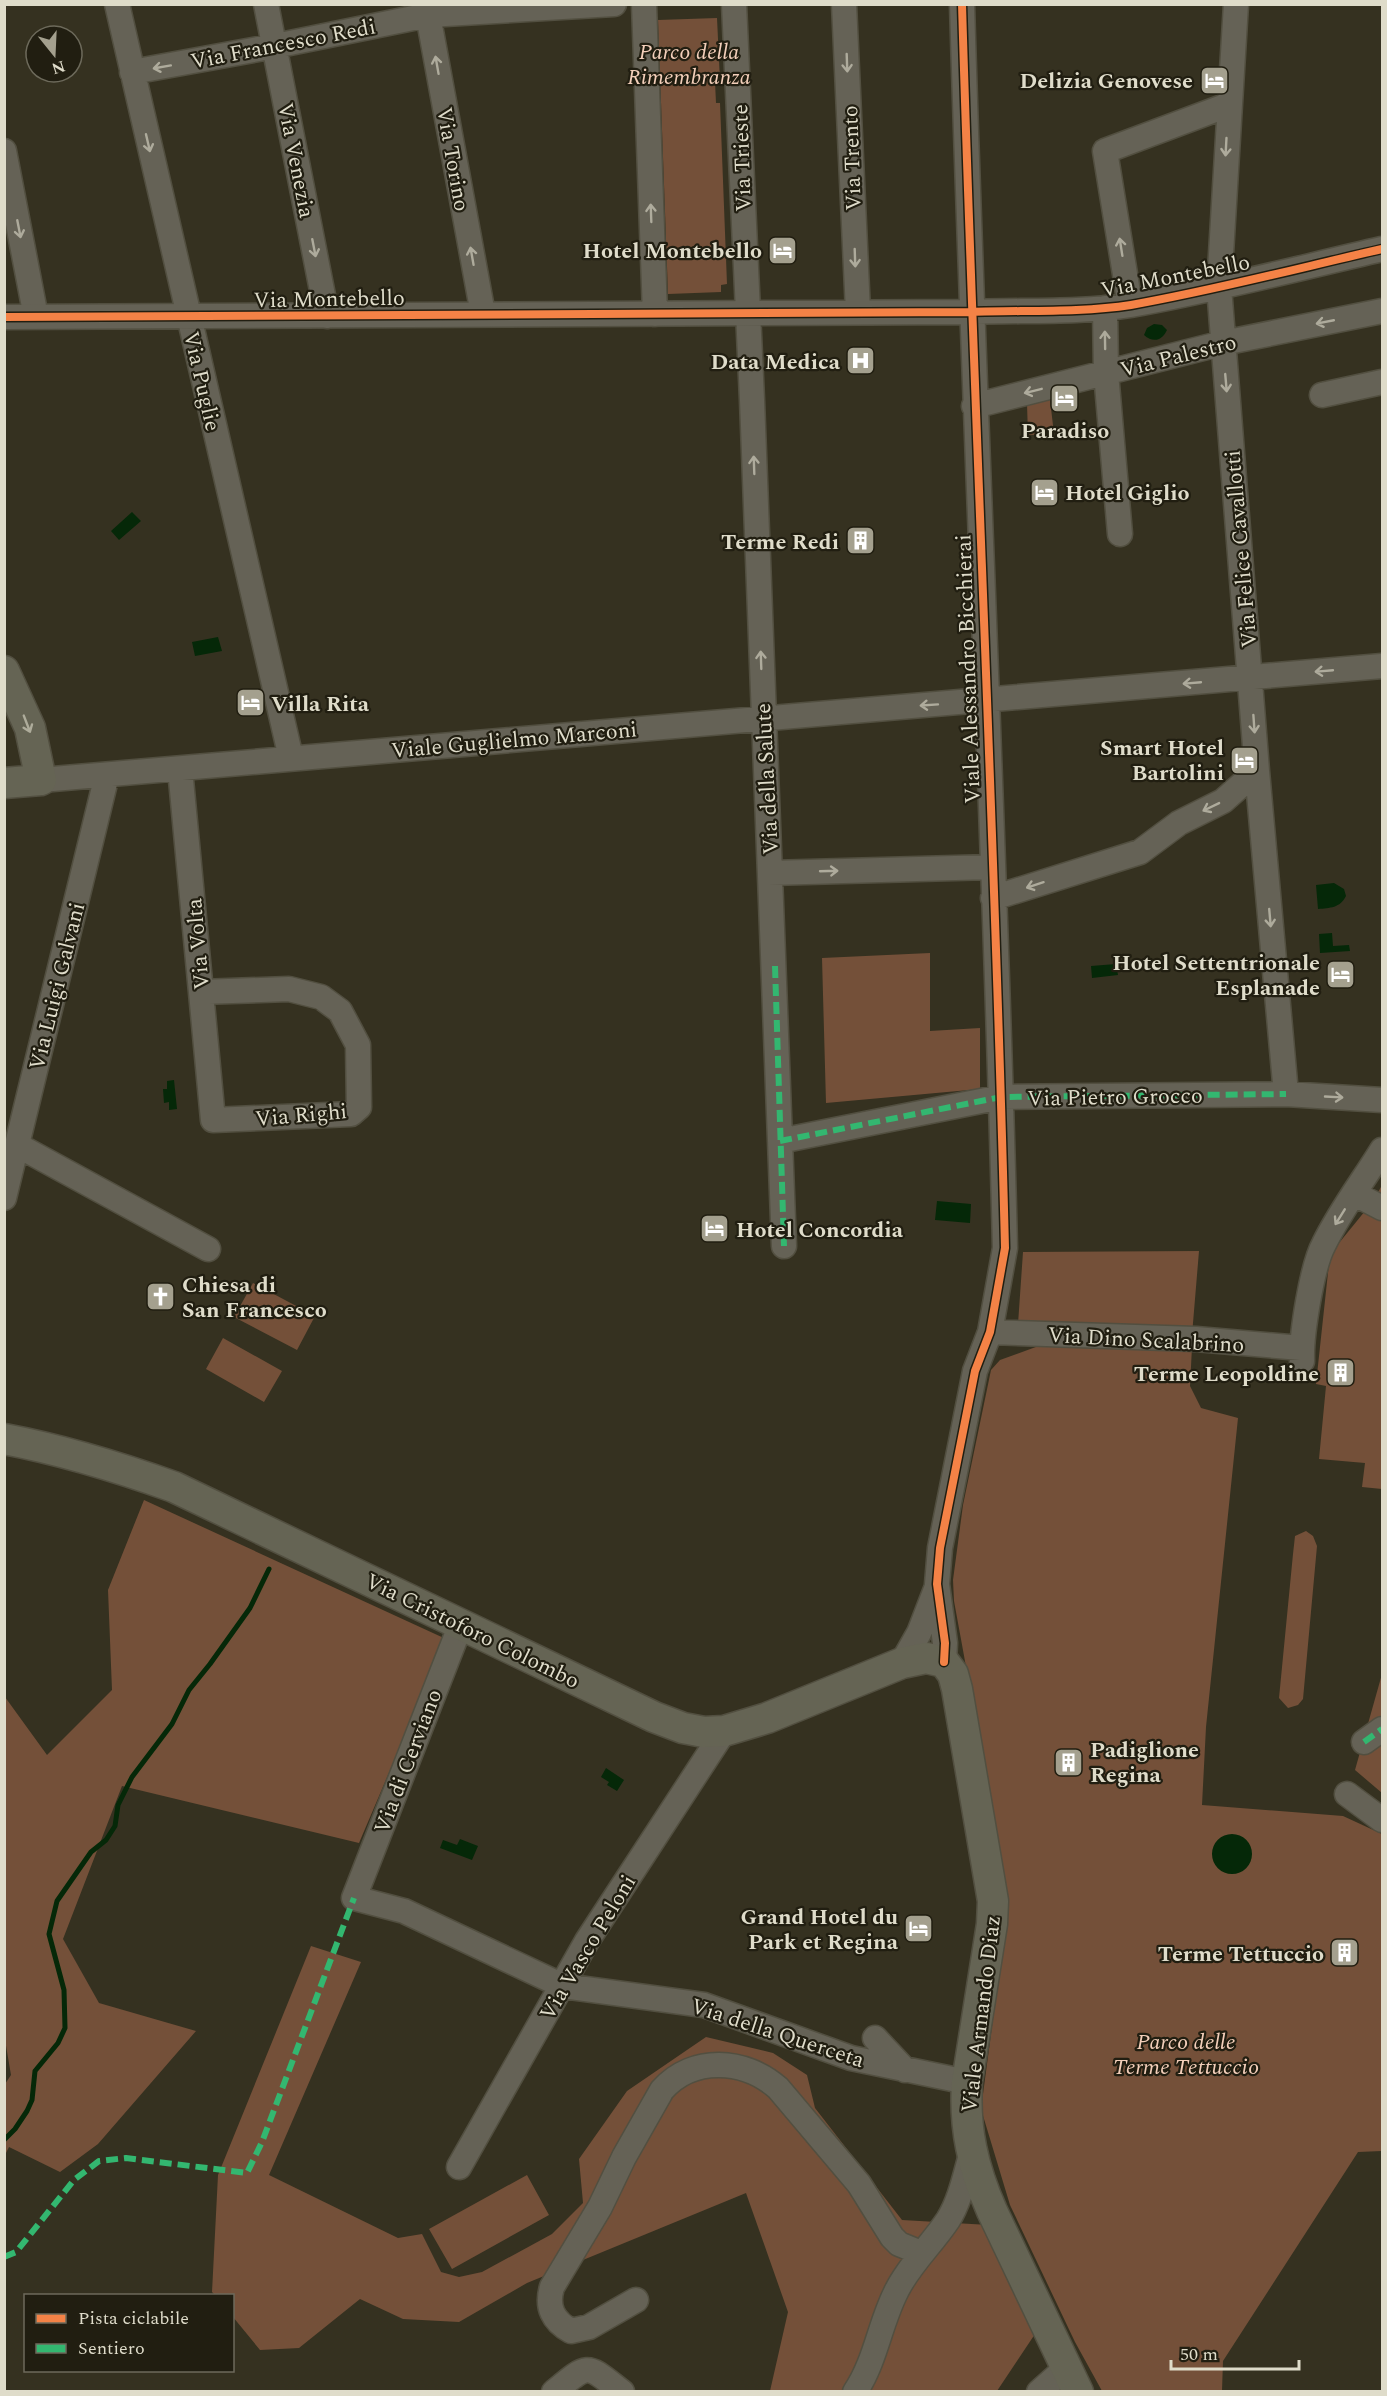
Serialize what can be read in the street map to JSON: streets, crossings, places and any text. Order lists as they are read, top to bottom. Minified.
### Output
{"streets":{"main road":["Via Cristoforo Colombo","Viale Armando Diaz"],"street":["Via Francesco Redi","Via Trieste","Via Trento","Via Torino","Via Venezia","Via Montebello","Via Palestro","Via Puglie","Via Felice Cavallotti","Viale Alessandro Bicchierai","Viale Guglielmo Marconi","Via della Salute","Via Volta","Via Luigi Galvani","Via Pietro Grocco","Via Righi","Via Dino Scalabrino","Via di Cerviano","Via Vasco Peloni","Via della Querceta"]},"crossings":[["Via Francesco Redi","Via Torino"],["Via Francesco Redi","Via Venezia"],["Via Francesco Redi","Via Puglie"],["Via Trieste","Via Montebello"],["Via Trieste","Via della Salute"],["Via Trento","Via Montebello"],["Via Torino","Via Montebello"],["Via Venezia","Via Montebello"],["Via Montebello","Via Puglie"],["Via Montebello","Via Felice Cavallotti"],["Via Montebello","Viale Alessandro Bicchierai"],["Via Montebello","Via della Salute"],["Via Palestro","Via Felice Cavallotti"],["Via Palestro","Viale Alessandro Bicchierai"],["Via Puglie","Viale Guglielmo Marconi"],["Via Felice Cavallotti","Viale Guglielmo Marconi"],["Via Felice Cavallotti","Via Pietro Grocco"],["Viale Alessandro Bicchierai","Viale Guglielmo Marconi"],["Viale Alessandro Bicchierai","Via Pietro Grocco"],["Viale Alessandro Bicchierai","Via Dino Scalabrino"],["Viale Alessandro Bicchierai","Viale Armando Diaz"],["Viale Guglielmo Marconi","Via della Salute"],["Viale Guglielmo Marconi","Via Volta"],["Viale Guglielmo Marconi","Via Luigi Galvani"],["Via della Salute","Via Pietro Grocco"],["Via Volta","Via Righi"],["Via Dino Scalabrino","Viale Armando Diaz"],["Via Cristoforo Colombo","Via di Cerviano"],["Via Cristoforo Colombo","Via Vasco Peloni"],["Via Cristoforo Colombo","Viale Armando Diaz"],["Via di Cerviano","Via della Querceta"],["Via Vasco Peloni","Via della Querceta"],["Viale Armando Diaz","Via della Querceta"]],"one_way":["Via Venezia","Via Palestro","Via Felice Cavallotti","Via della Salute","Via Dino Scalabrino"],"parks":["Parco della Rimembranza","Parco delle Terme Tettuccio"],"places":{"hotel":["Delizia Genovese","Hotel Montebello","Paradiso","Hotel Giglio","Villa Rita","Smart Hotel Bartolini","Hotel Settentrionale Esplanade","Hotel Concordia","Grand Hotel du Park et Regina"],"hospital":["Data Medica"],"building":["Terme Redi","Terme Leopoldine","Padiglione Regina","Terme Tettuccio"],"church":["Chiesa di San Francesco"]},"legend":["Pista ciclabile","Sentiero"],"scale_bar":"50 m","north":"bottom"}
